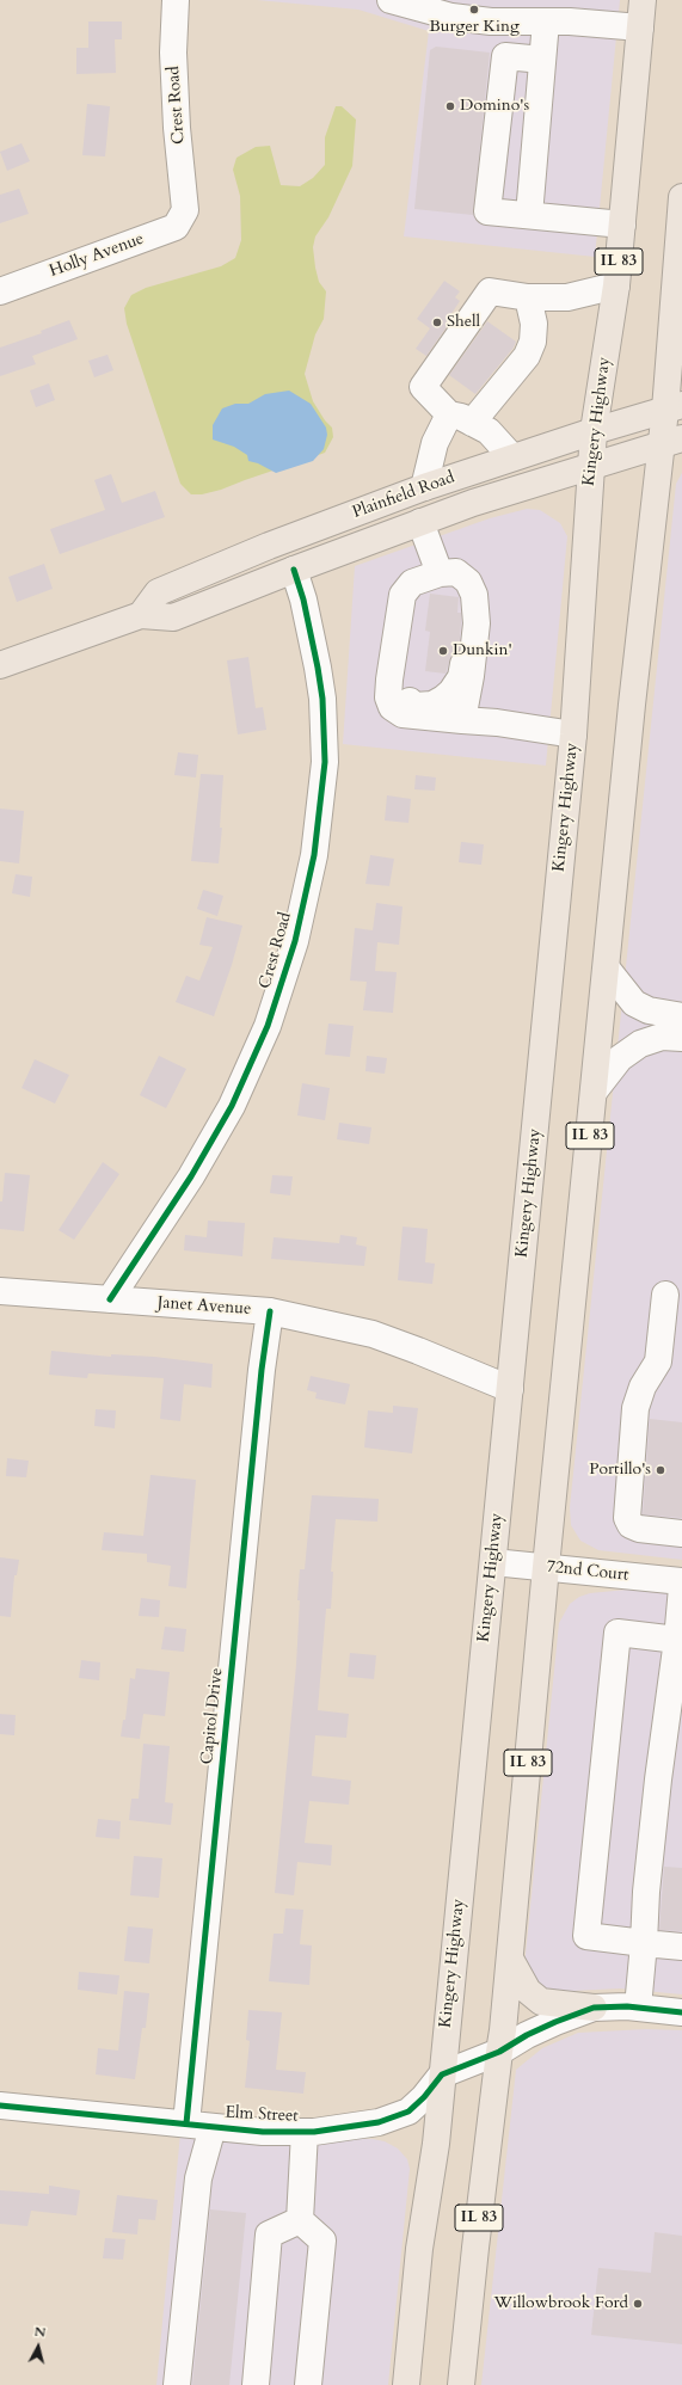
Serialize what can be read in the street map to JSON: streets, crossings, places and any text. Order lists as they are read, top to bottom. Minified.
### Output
{"streets":{"main road":["IL 83","Kingery Highway","Plainfield Road"],"street":["Crest Road","Holly Avenue","Janet Avenue","72nd Court","Capitol Drive","Elm Street"]},"crossings":[["Crest Road","Holly Avenue"],["Crest Road","Plainfield Road"],["Crest Road","Janet Avenue"],["IL 83","Plainfield Road"],["IL 83","72nd Court"],["Kingery Highway","Plainfield Road"],["Kingery Highway","Janet Avenue"],["Kingery Highway","72nd Court"],["Kingery Highway","Elm Street"],["Janet Avenue","Capitol Drive"],["Capitol Drive","Elm Street"]],"places":["Burger King","Domino's","Shell","Dunkin'","Portillo's","Willowbrook Ford"],"north":"top"}
